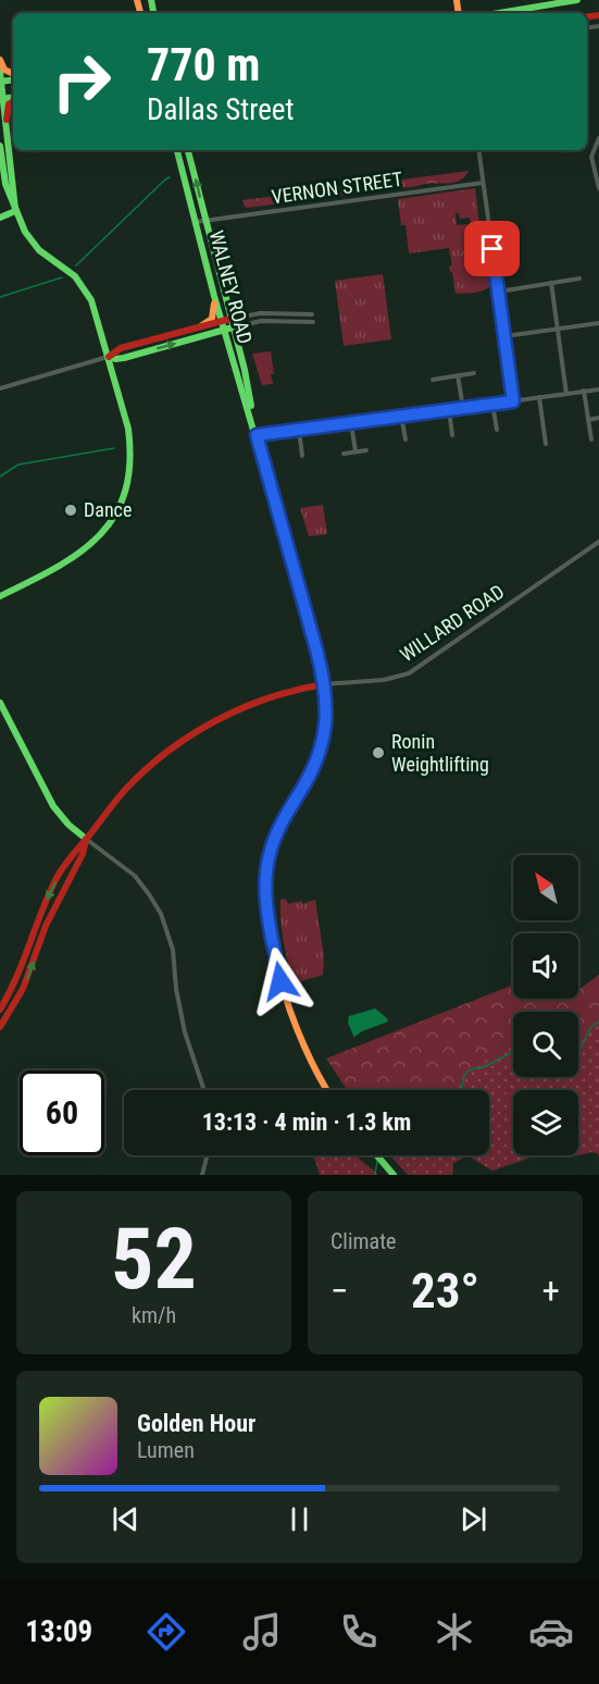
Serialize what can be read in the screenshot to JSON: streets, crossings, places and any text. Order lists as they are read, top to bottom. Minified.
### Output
{"streets":{"main road":["WALNEY ROAD","WILLARD ROAD"],"street":["VERNON STREET"]},"crossings":[["VERNON STREET","WALNEY ROAD"],["WALNEY ROAD","WILLARD ROAD"]],"places":["Dance","Ronin Weightlifting"],"north":"top left","page":{"turn":["770 m","Dallas Street"],"limit":"60","trip":"13:13 · 4 min · 1.3 km","tile":[["52","km/h"],"Climate"],"heat":["−","23°","+"],"song":["Golden Hour","Lumen"],"tabs":"13:09"}}
